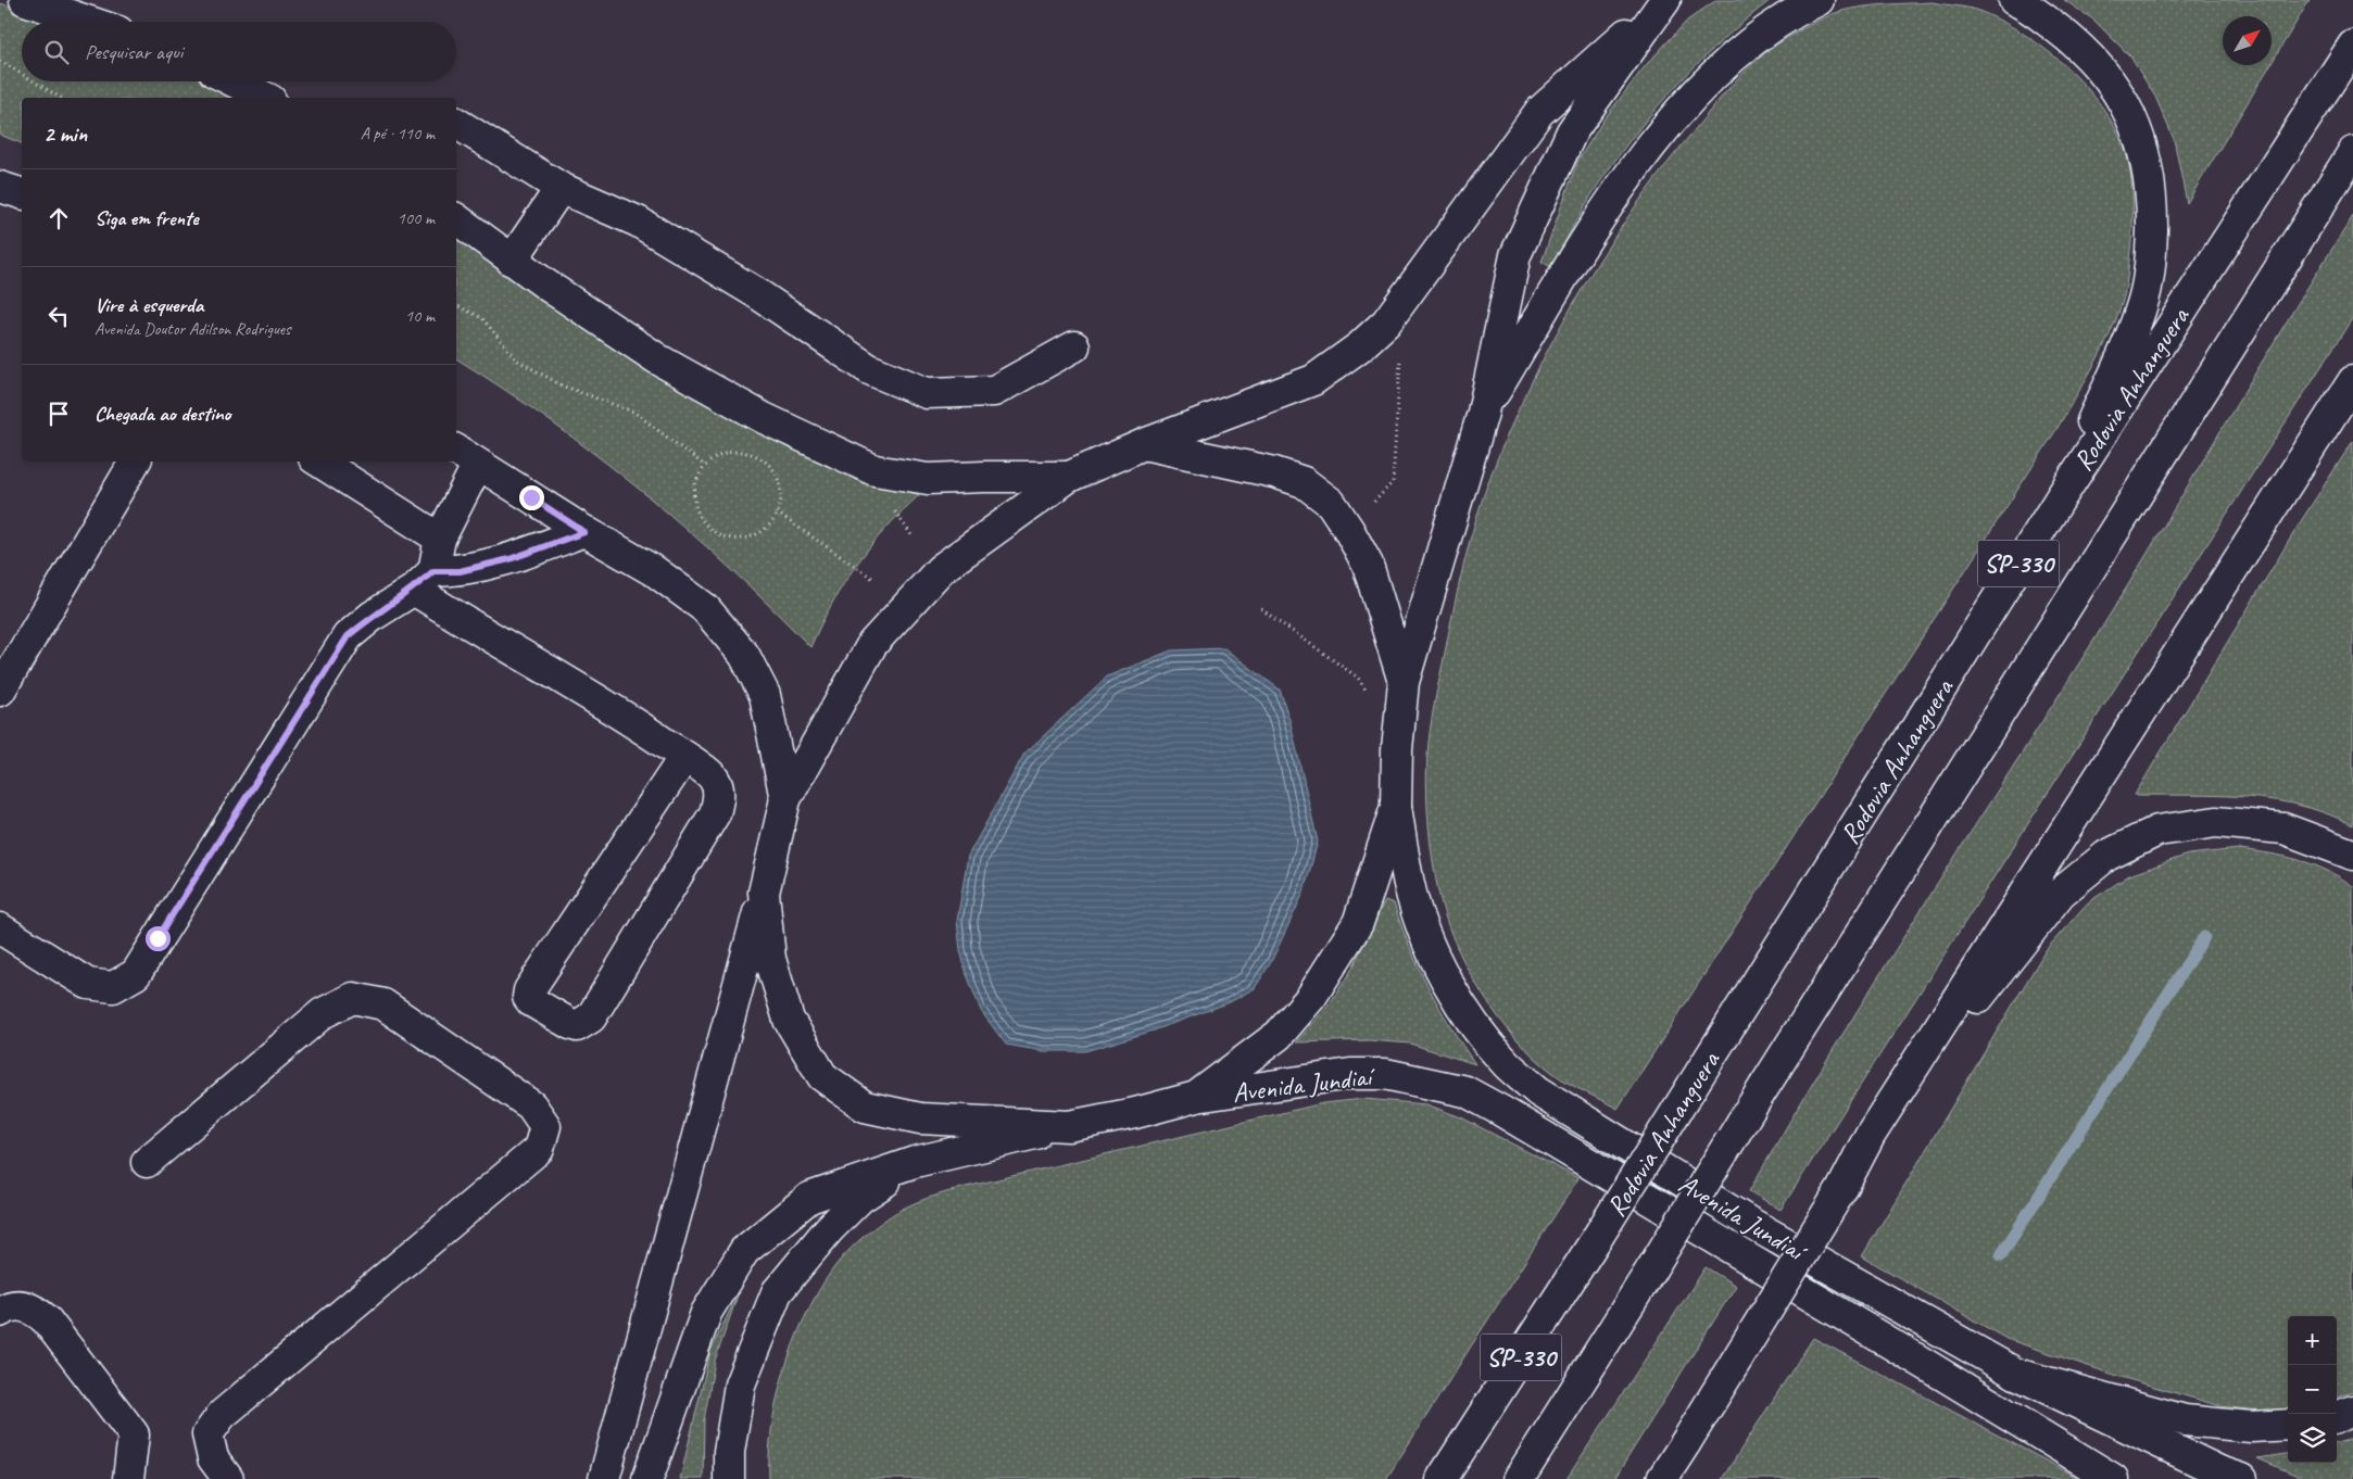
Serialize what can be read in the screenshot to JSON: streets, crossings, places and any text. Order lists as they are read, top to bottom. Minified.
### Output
{"streets":{"main road":["Rodovia Anhanguera","SP-330","Avenida Jundiaí"]},"north":"top right","page":{"search":"Pesquisar aqui","heading":["2 min","A pé · 110 m"],"list":[["Siga em frente","100 m"],["Vire à esquerda","Avenida Doutor Adilson Rodrigues","10 m"],"Chegada ao destino"],"map_buttons":["+","−"]}}
